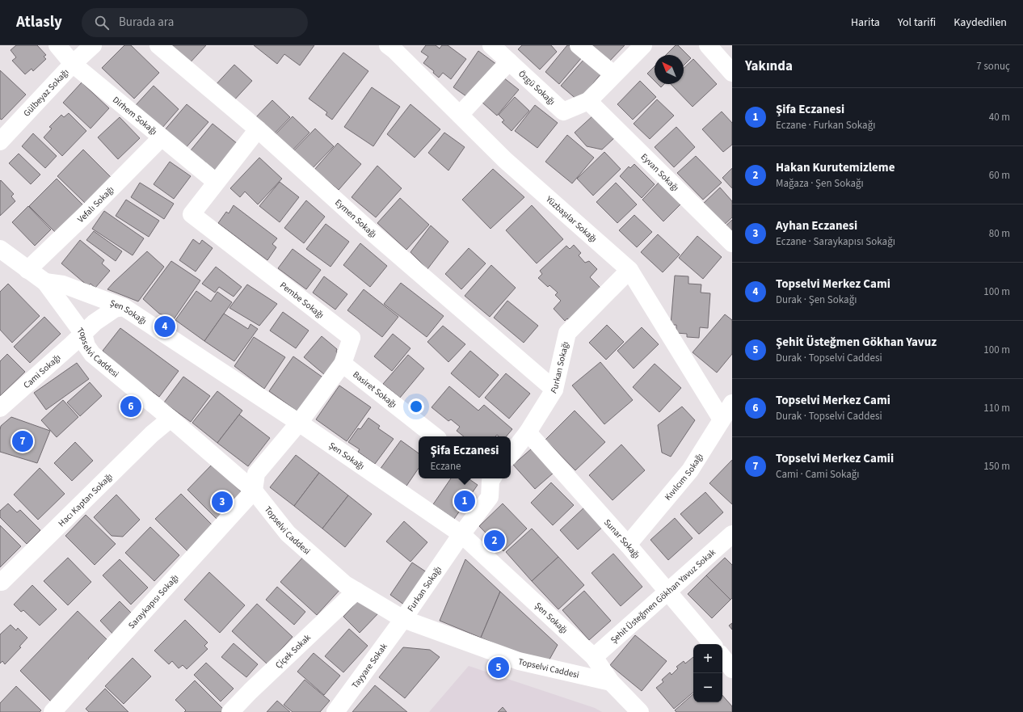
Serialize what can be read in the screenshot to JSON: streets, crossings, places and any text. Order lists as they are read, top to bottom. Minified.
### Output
{"streets":{"street":["Özgü Sokağı","Gülbeyaz Sokağı","Dirhem Sokağı","Eyvan Sokağı","Vefalı Sokağı","Eymen Sokağı","Yüzbaşılar Sokağı","Pembe Sokağı","Şen Sokağı","Topselvi Caddesi","Furkan Sokağı","Cami Sokağı","Basiret Sokağı","Kıvılcım Sokağı","Hacı Kaptan Sokağı","Sunar Sokağı","Şehit Üsteğmen Gökhan Yavuz Sokak","Saraykapısı Sokağı","Çiçek Sokak","Tayyare Sokak"]},"crossings":[["Özgü Sokağı","Eyvan Sokağı"],["Gülbeyaz Sokağı","Dirhem Sokağı"],["Dirhem Sokağı","Vefalı Sokağı"],["Dirhem Sokağı","Pembe Sokağı"],["Vefalı Sokağı","Topselvi Caddesi"],["Eymen Sokağı","Pembe Sokağı"],["Eymen Sokağı","Furkan Sokağı"],["Yüzbaşılar Sokağı","Furkan Sokağı"],["Yüzbaşılar Sokağı","Kıvılcım Sokağı"],["Pembe Sokağı","Şen Sokağı"],["Pembe Sokağı","Topselvi Caddesi"],["Pembe Sokağı","Basiret Sokağı"],["Pembe Sokağı","Saraykapısı Sokağı"],["Şen Sokağı","Topselvi Caddesi"],["Şen Sokağı","Furkan Sokağı"],["Şen Sokağı","Cami Sokağı"],["Şen Sokağı","Şehit Üsteğmen Gökhan Yavuz Sokak"],["Topselvi Caddesi","Furkan Sokağı"],["Topselvi Caddesi","Cami Sokağı"],["Topselvi Caddesi","Hacı Kaptan Sokağı"],["Topselvi Caddesi","Saraykapısı Sokağı"],["Topselvi Caddesi","Çiçek Sokak"],["Topselvi Caddesi","Tayyare Sokak"],["Furkan Sokağı","Sunar Sokağı"],["Furkan Sokağı","Tayyare Sokak"],["Kıvılcım Sokağı","Sunar Sokağı"],["Sunar Sokağı","Şehit Üsteğmen Gökhan Yavuz Sokak"]],"north":"top left","page":{"header":"Atlasly","search":"Burada ara","nav":["Harita","Yol tarifi","Kaydedilen"],"heading":["Yakında","7 sonuç"],"list":[{"mark":"1","name":"Şifa Eczanesi","note":"Eczane · Furkan Sokağı","value":"40 m"},{"mark":"2","name":"Hakan Kurutemizleme","note":"Mağaza · Şen Sokağı","value":"60 m"},{"mark":"3","name":"Ayhan Eczanesi","note":"Eczane · Saraykapısı Sokağı","value":"80 m"},{"mark":"4","name":"Topselvi Merkez Cami","note":"Durak · Şen Sokağı","value":"100 m"},{"mark":"5","name":"Şehit Üsteğmen Gökhan Yavuz","note":"Durak · Topselvi Caddesi","value":"100 m"},{"mark":"6","name":"Topselvi̇ Merkez Cami̇","note":"Durak · Topselvi Caddesi","value":"110 m"},{"mark":"7","name":"Topselvi Merkez Camii","note":"Cami · Cami Sokağı","value":"150 m"}],"pins":["4","6","7","1","3","2","5"],"popup":["Şifa Eczanesi","Eczane"],"map_buttons":["+","−"]}}
